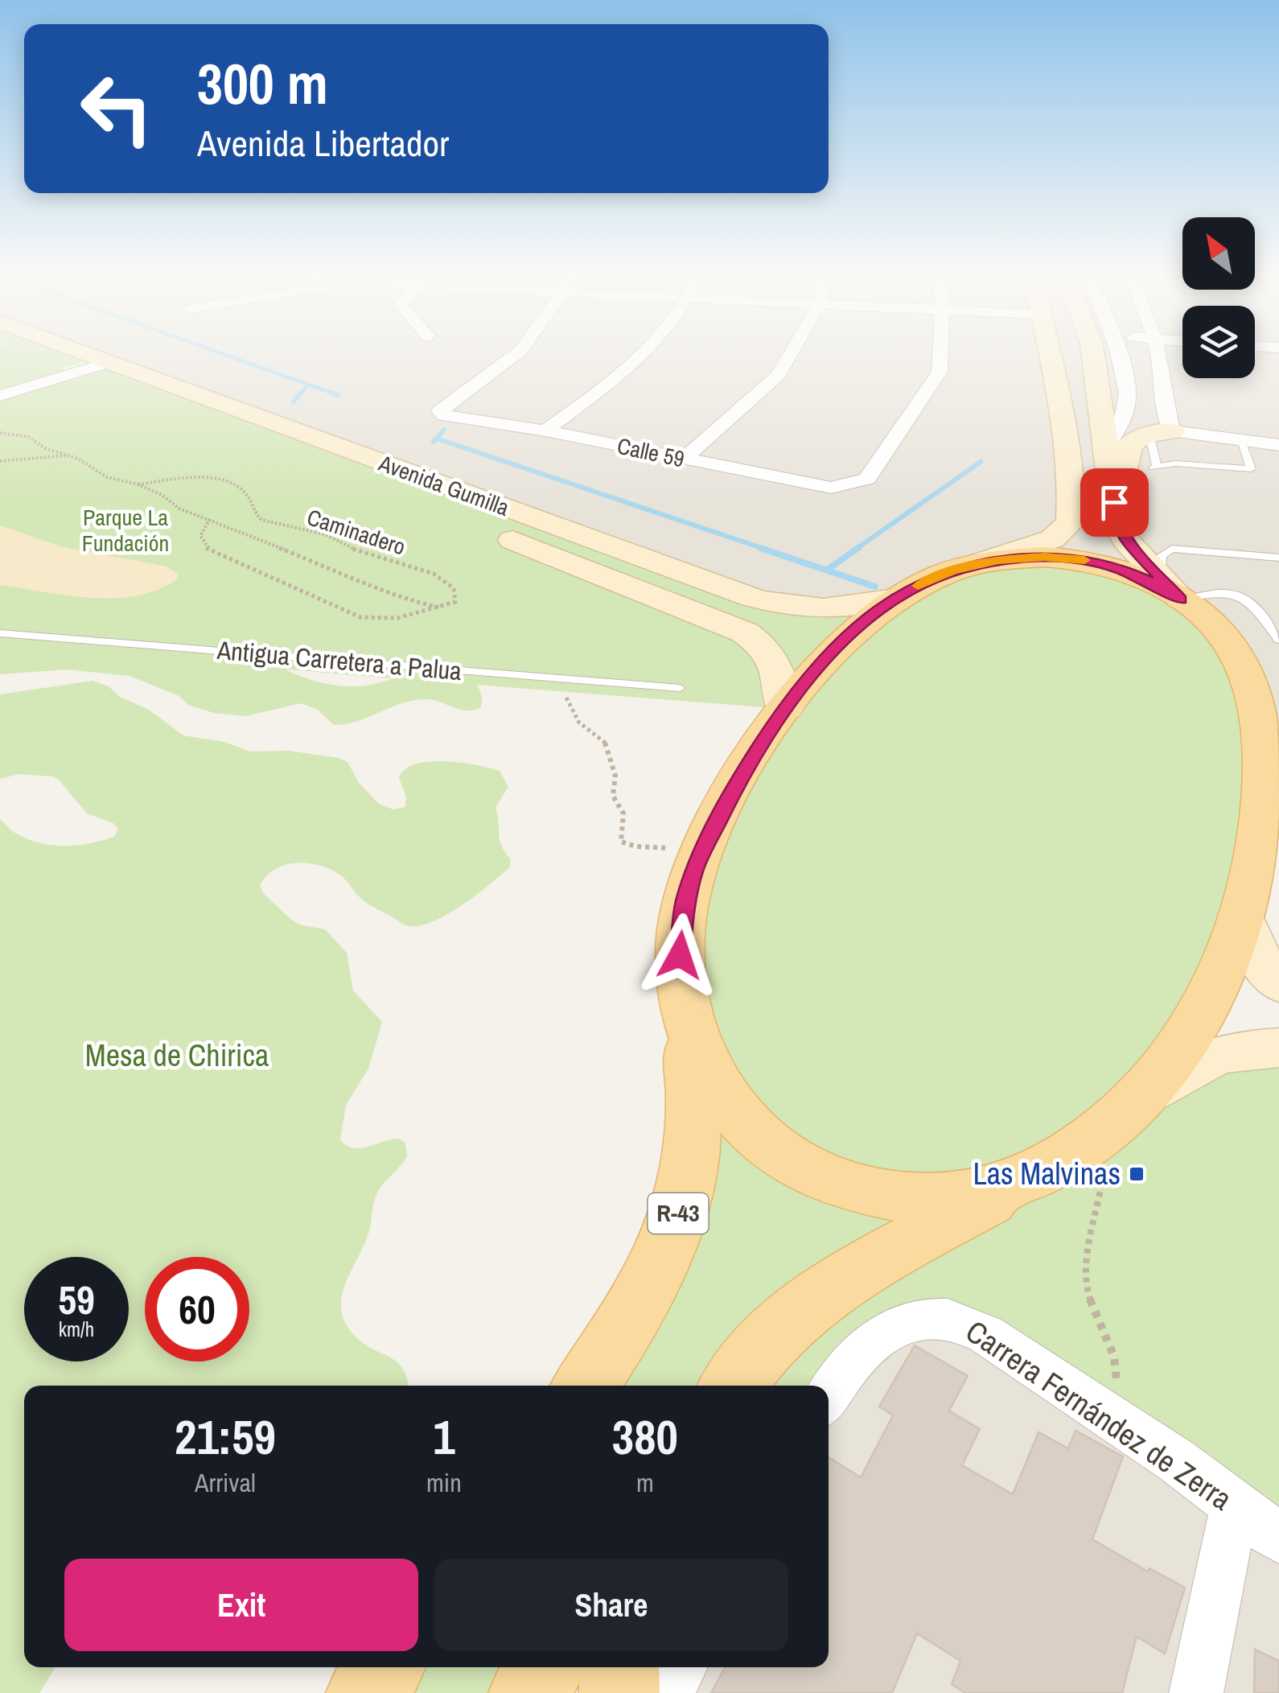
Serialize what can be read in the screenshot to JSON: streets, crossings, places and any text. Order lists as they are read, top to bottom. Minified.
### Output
{"streets":{"main road":["Avenida Gumilla","R-43"],"street":["Calle 59","Carrera Fernández de Zerra"],"lane":["Antigua Carretera a Palua"],"path":["Caminadero"]},"parks":["Parque La Fundación","Mesa de Chirica"],"places":{"transit":["Las Malvinas"]},"north":"top left","page":{"turn":["300 m","Avenida Libertador"],"speed":"59 km/h","limit":"60","eta":["21:59","Arrival","1","min","380","m"],"buttons":["Exit","Share"]}}
